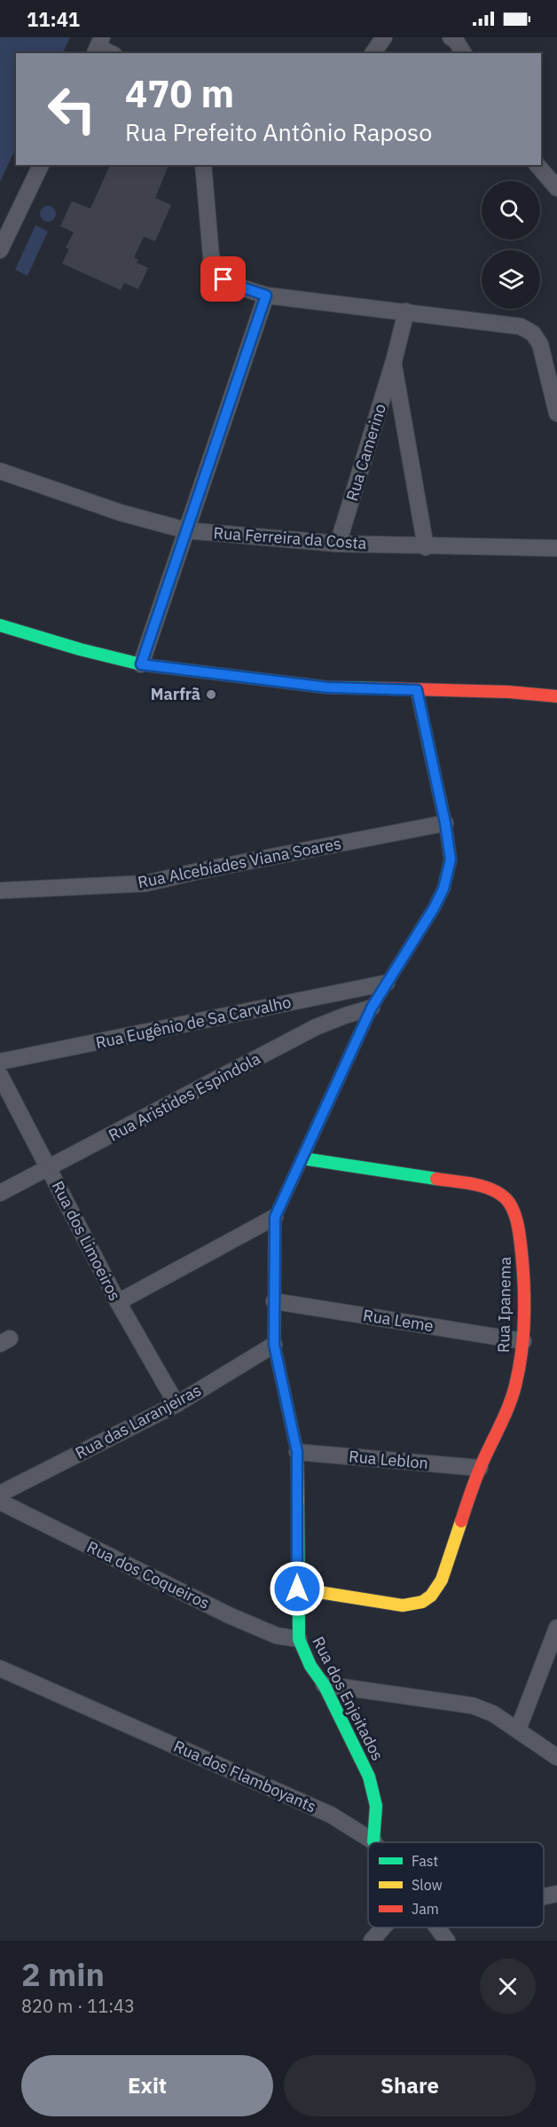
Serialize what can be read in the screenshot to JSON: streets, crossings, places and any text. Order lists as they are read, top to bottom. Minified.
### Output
{"streets":{"street":["Rua Camerino","Rua Ferreira da Costa","Rua Alcebíades Viana Soares","Rua Eugênio de Sa Carvalho","Rua Aristides Espindola","Rua dos Limoeiros","Rua Ipanema","Rua Leme","Rua das Laranjeiras","Rua Leblon","Rua dos Coqueiros","Rua dos Enjeitados","Rua dos Flamboyants"]},"crossings":[["Rua Camerino","Rua Ferreira da Costa"],["Rua Alcebíades Viana Soares","Rua dos Enjeitados"],["Rua Eugênio de Sa Carvalho","Rua dos Enjeitados"],["Rua Aristides Espindola","Rua dos Limoeiros"],["Rua Aristides Espindola","Rua dos Enjeitados"],["Rua dos Limoeiros","Rua das Laranjeiras"],["Rua Ipanema","Rua Leme"],["Rua Ipanema","Rua Leblon"],["Rua Ipanema","Rua dos Enjeitados"],["Rua Leme","Rua dos Enjeitados"],["Rua das Laranjeiras","Rua dos Enjeitados"],["Rua Leblon","Rua dos Enjeitados"],["Rua dos Coqueiros","Rua dos Enjeitados"],["Rua dos Enjeitados","Rua dos Flamboyants"]],"places":["Marfrã"],"legend":["Fast","Slow","Jam"],"page":{"status":"11:41","turn":["470 m","Rua Prefeito Antônio Raposo"],"heading":["2 min","820 m · 11:43"],"buttons":["Exit","Share"]}}
